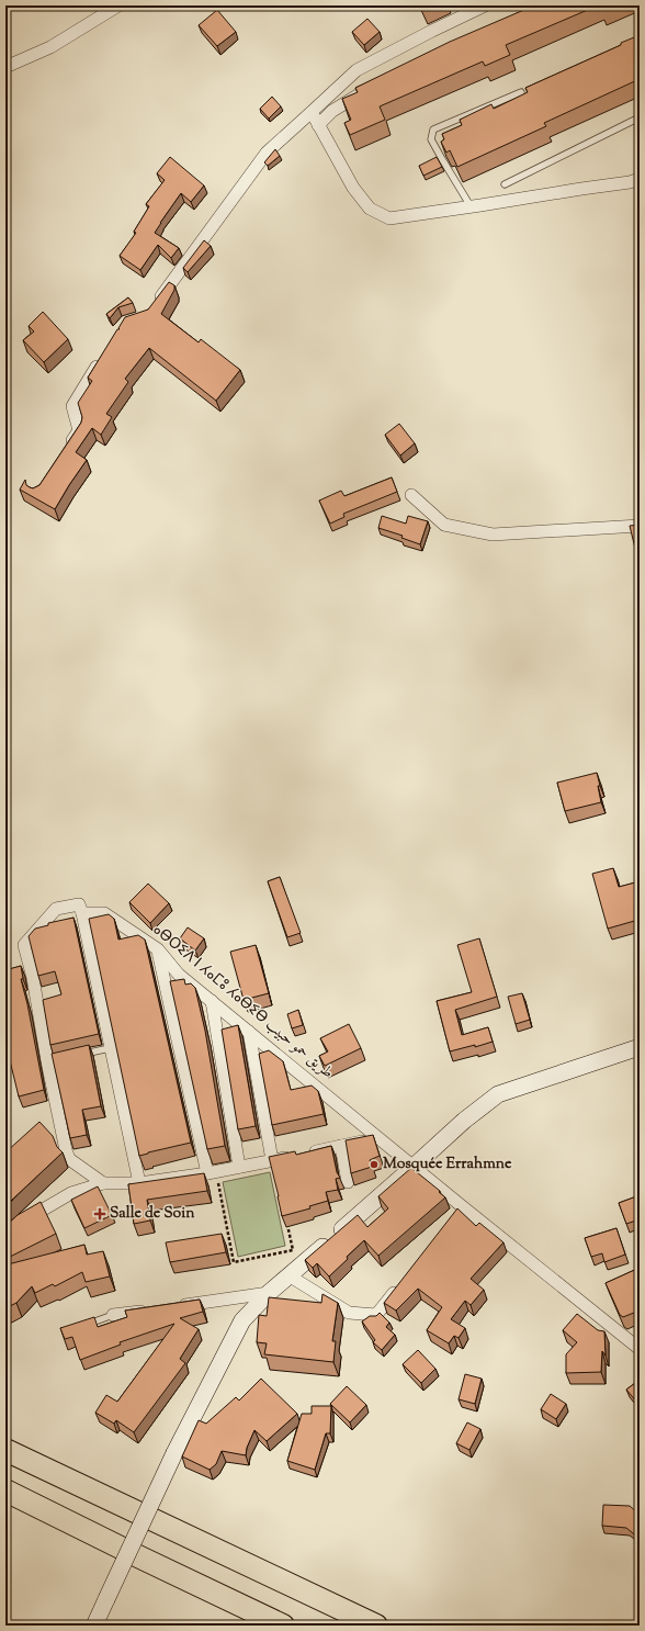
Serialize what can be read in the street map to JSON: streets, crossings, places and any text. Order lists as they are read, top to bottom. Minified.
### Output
{"streets":{"street":["ⴰⴱⵔⵉⴷ ⵏ ⵃⴰⵎⵓ ⵃⴰⴱⵉⴱ طريق حمو حبيب"]},"places":{"other":["Mosquée Errahmne"],"health":["Salle de Soin"]}}
